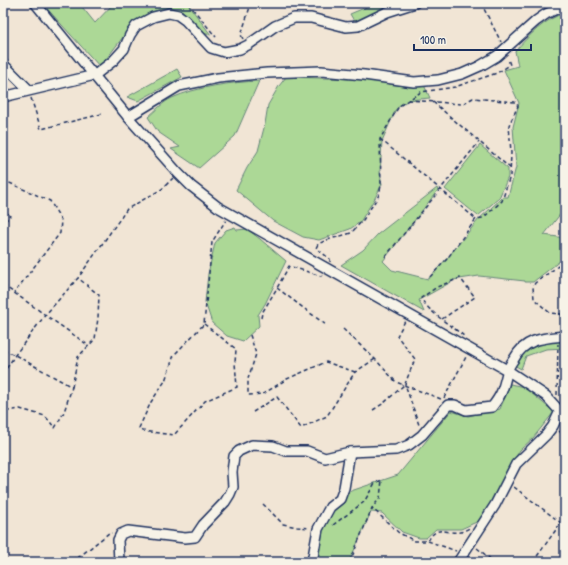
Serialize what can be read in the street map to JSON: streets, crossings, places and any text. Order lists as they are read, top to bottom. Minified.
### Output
{"scale_bar":"100 m"}
